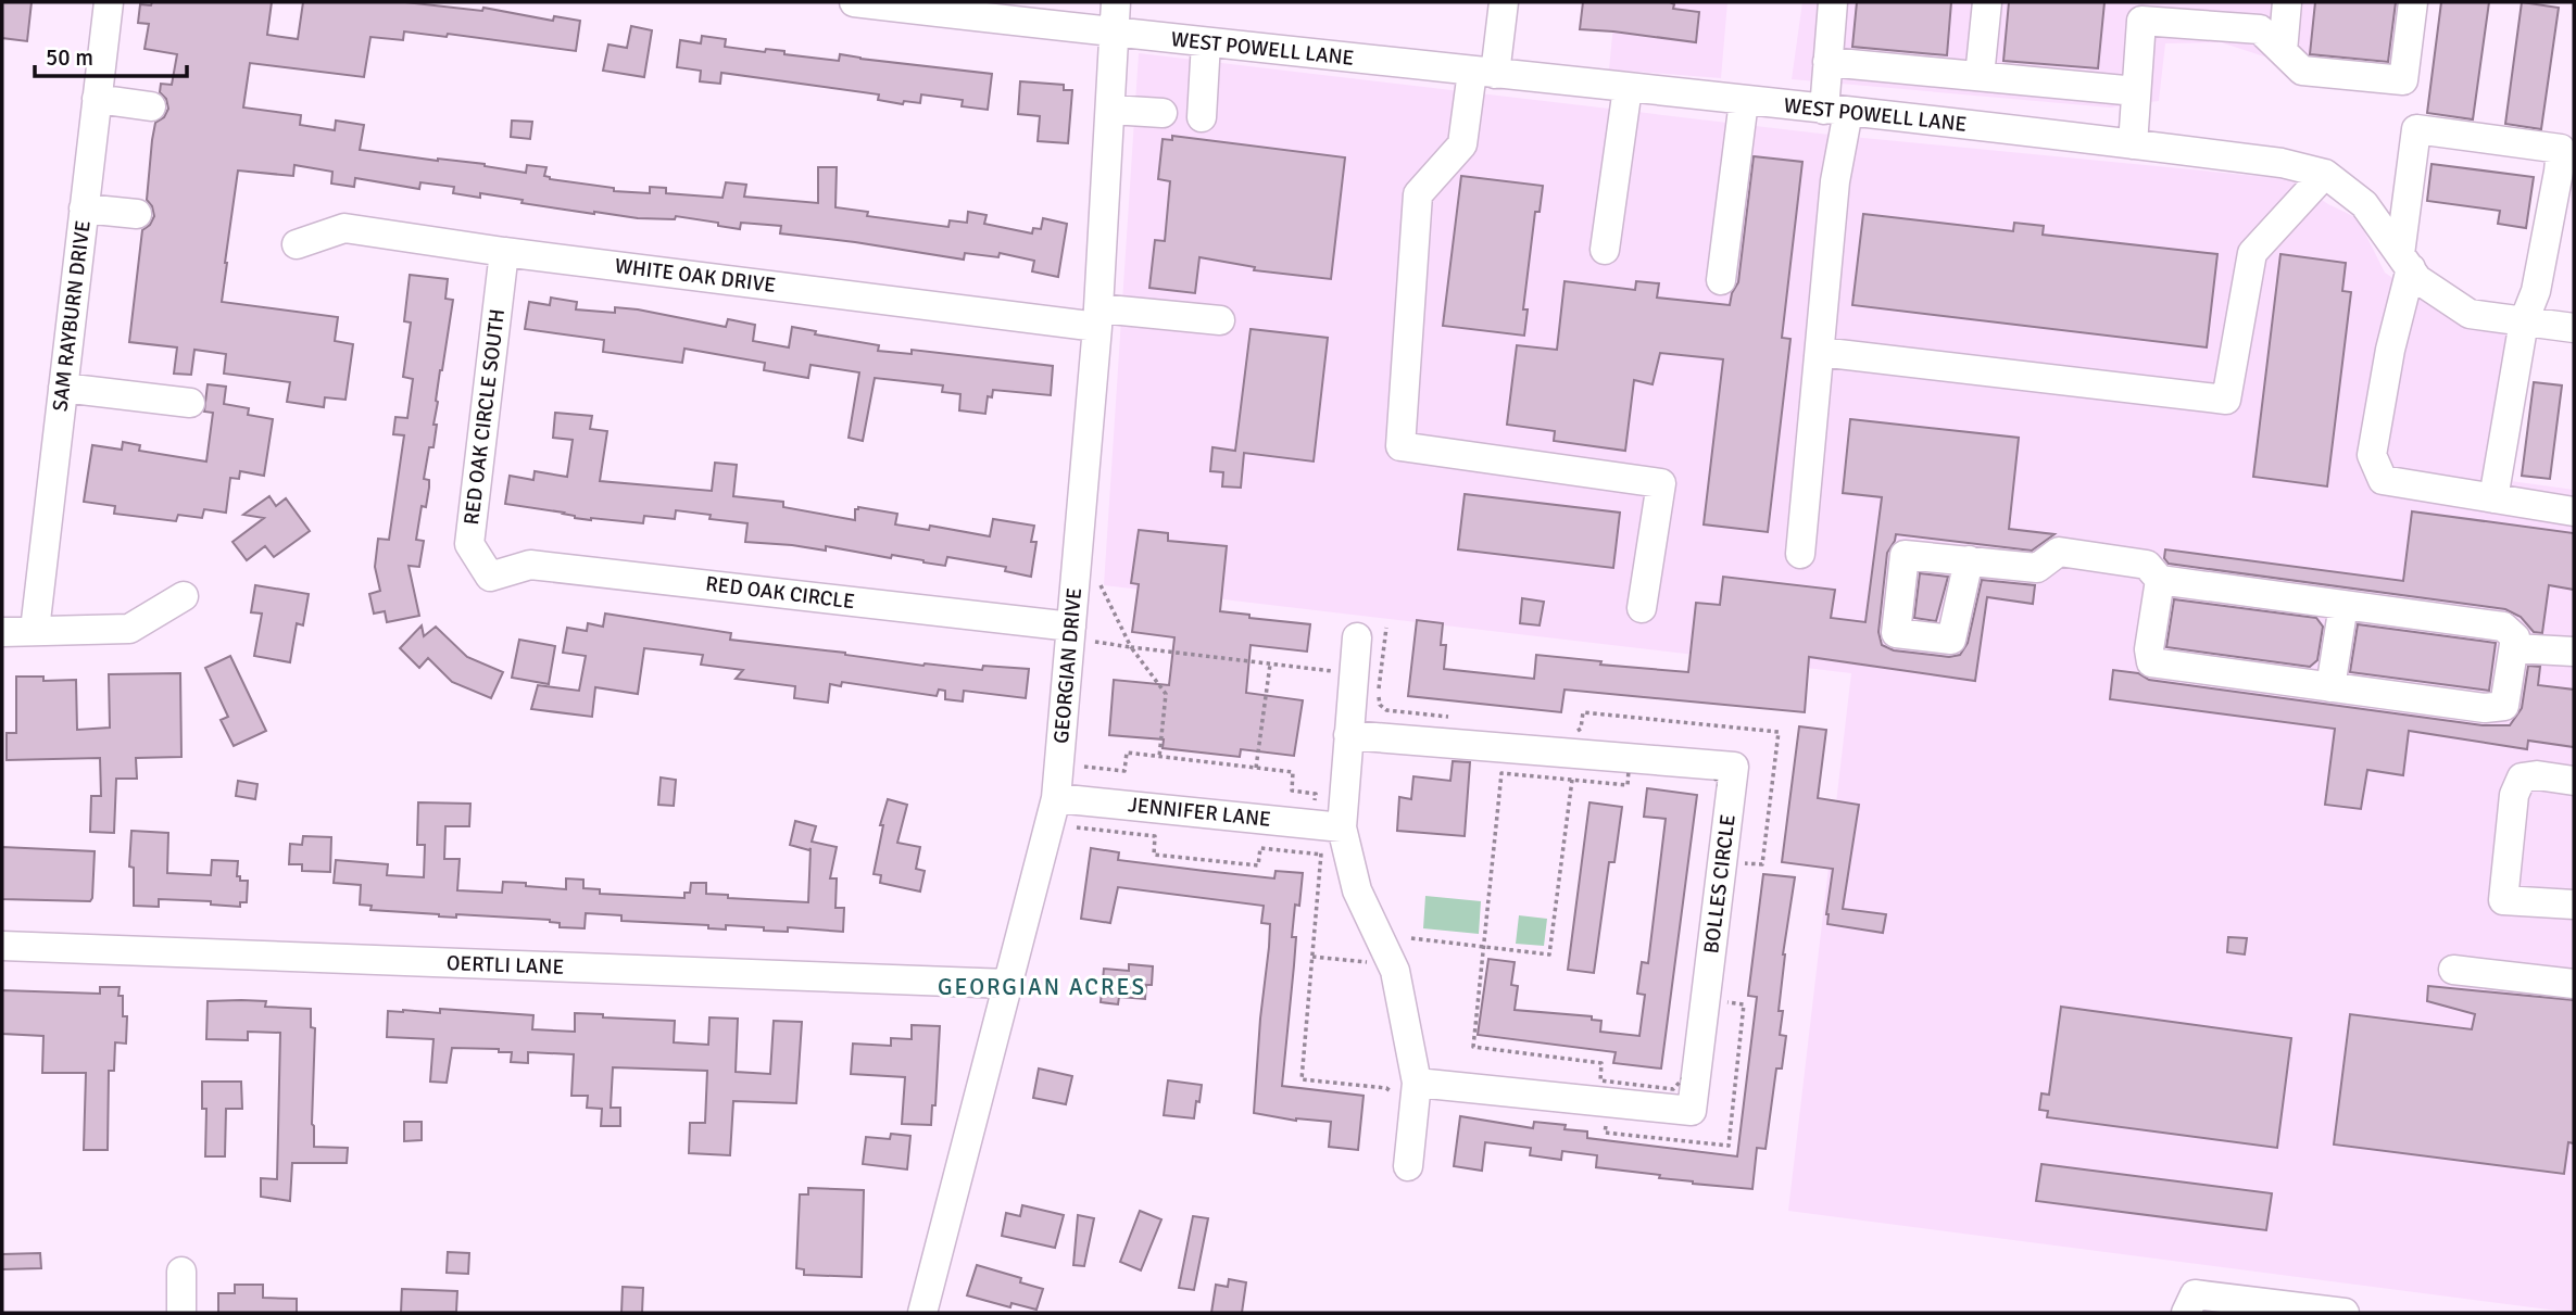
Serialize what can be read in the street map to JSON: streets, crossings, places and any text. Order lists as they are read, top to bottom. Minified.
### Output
{"streets":{"street":["WEST POWELL LANE","WHITE OAK DRIVE","SAM RAYBURN DRIVE","RED OAK CIRCLE SOUTH","RED OAK CIRCLE","GEORGIAN DRIVE","JENNIFER LANE","BOLLES CIRCLE","OERTLI LANE"]},"crossings":[["WEST POWELL LANE","GEORGIAN DRIVE"],["WHITE OAK DRIVE","RED OAK CIRCLE SOUTH"],["WHITE OAK DRIVE","GEORGIAN DRIVE"],["RED OAK CIRCLE SOUTH","RED OAK CIRCLE"],["RED OAK CIRCLE","GEORGIAN DRIVE"],["GEORGIAN DRIVE","JENNIFER LANE"],["GEORGIAN DRIVE","OERTLI LANE"]],"districts":["GEORGIAN ACRES"],"scale_bar":"50 m"}
